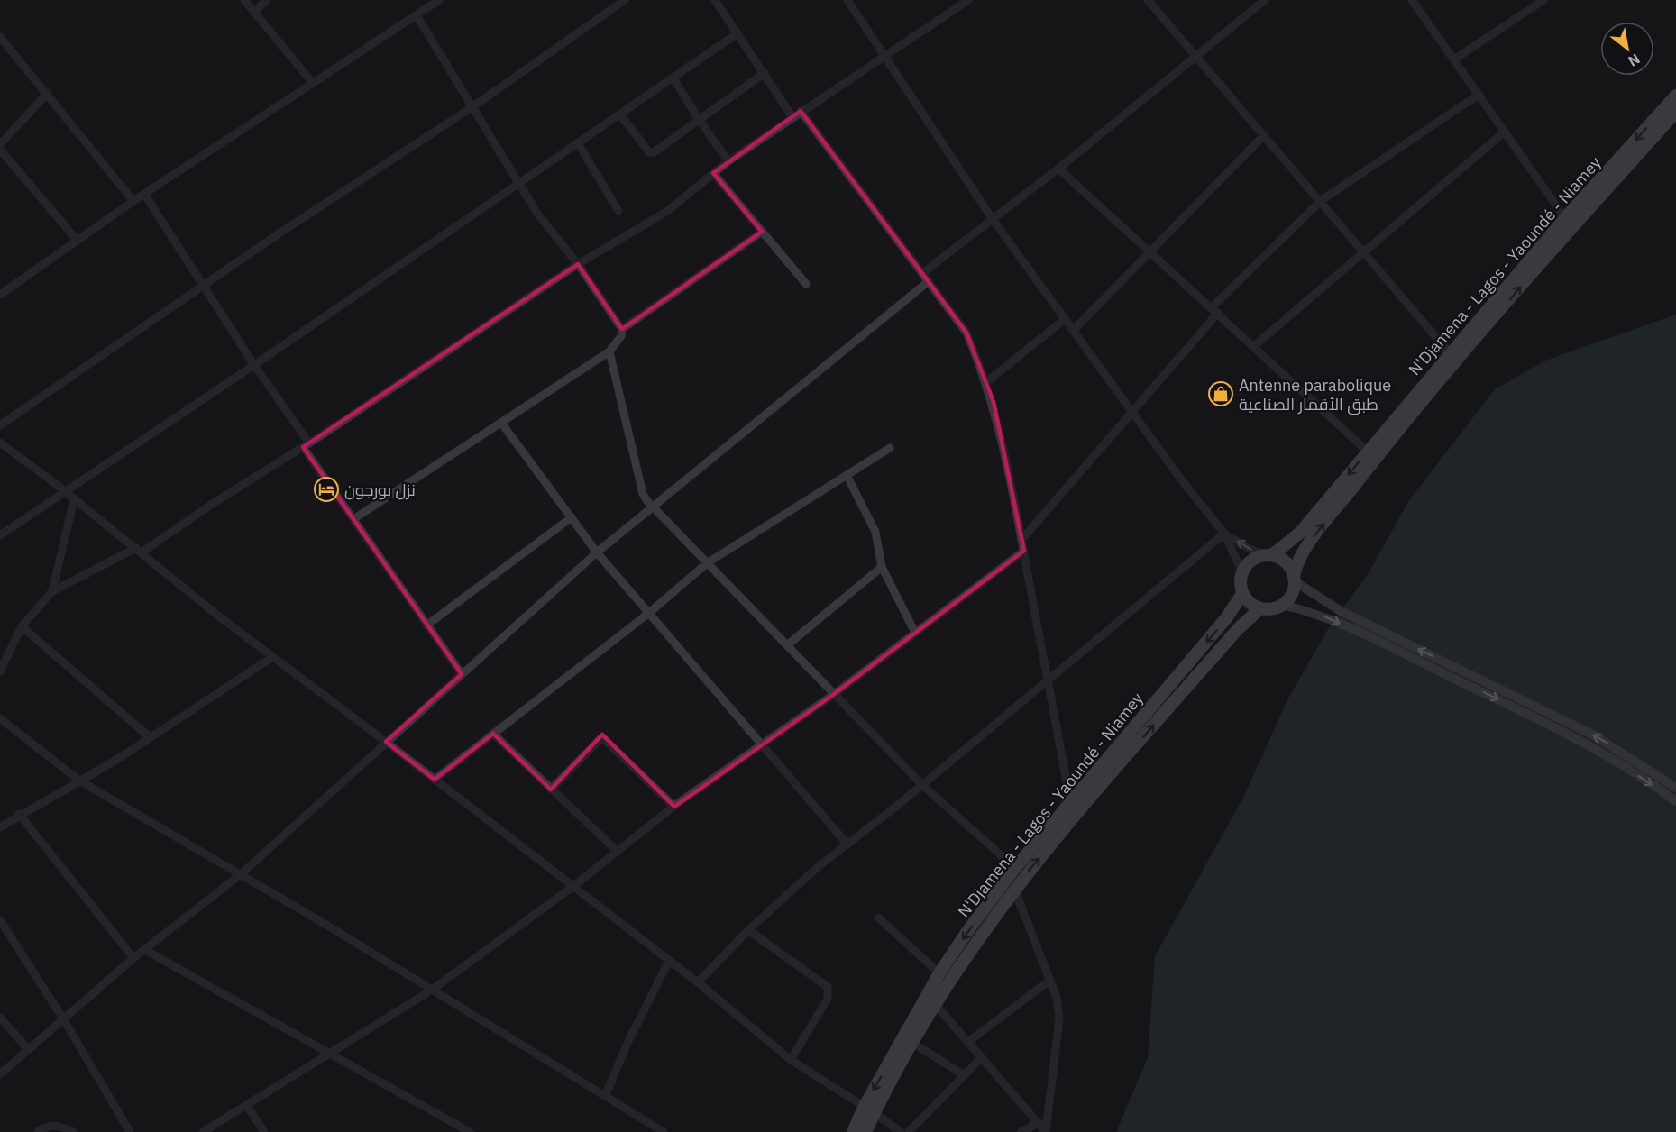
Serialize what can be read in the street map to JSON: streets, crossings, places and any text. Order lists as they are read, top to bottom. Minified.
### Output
{"streets":{"highway":["N'Djamena - Lagos - Yaoundé - Niamey"]},"places":{"shop":["Antenne parabolique طبق الأقمار الصناعية"],"hotel":["نزل بورجون"]},"north":"bottom right"}
